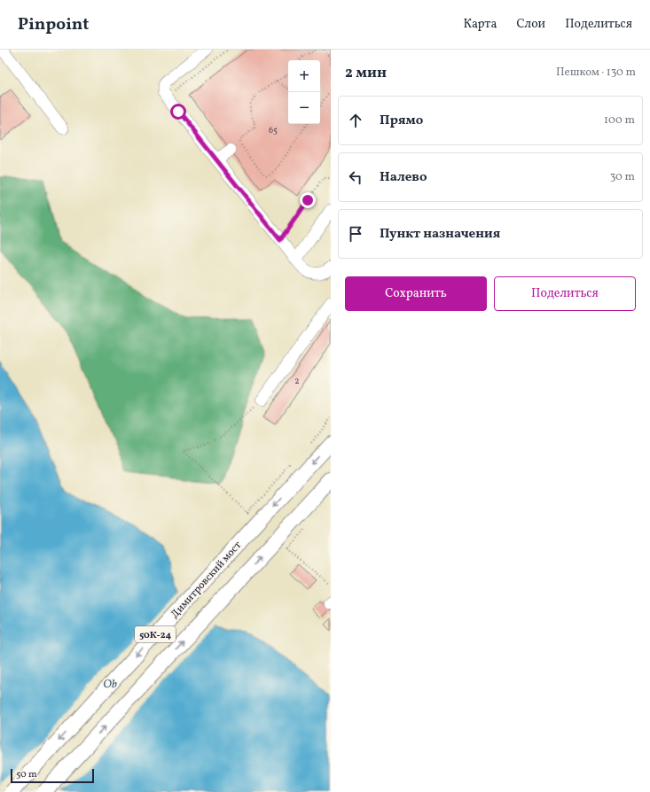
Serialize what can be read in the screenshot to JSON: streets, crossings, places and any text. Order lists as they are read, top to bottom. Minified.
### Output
{"streets":{"main road":["Димитровский мост","50К-24"]},"water":["Ob"],"house_numbers":["65","2"],"scale_bar":"50 m","page":{"header":"Pinpoint","nav":["Карта","Слои","Поделиться"],"heading":["2 мин","Пешком · 130 m"],"map_buttons":["+","−"],"list":[["Прямо","100 m"],["Налево","30 m"],"Пункт назначения"],"buttons":["Сохранить","Поделиться"],"scale":"50 m"}}
